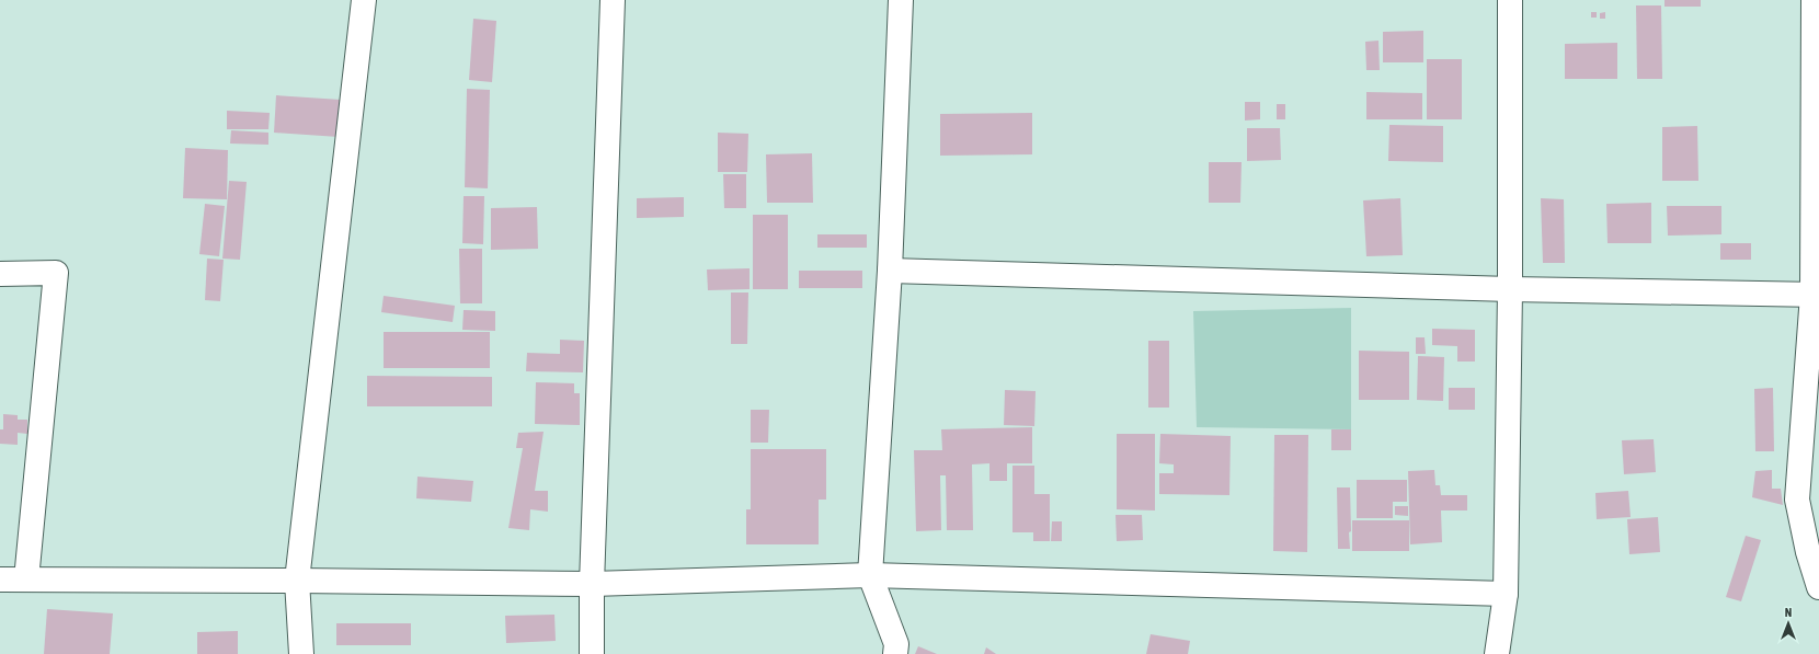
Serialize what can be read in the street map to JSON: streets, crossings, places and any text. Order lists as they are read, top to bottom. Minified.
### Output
{"north":"top"}
